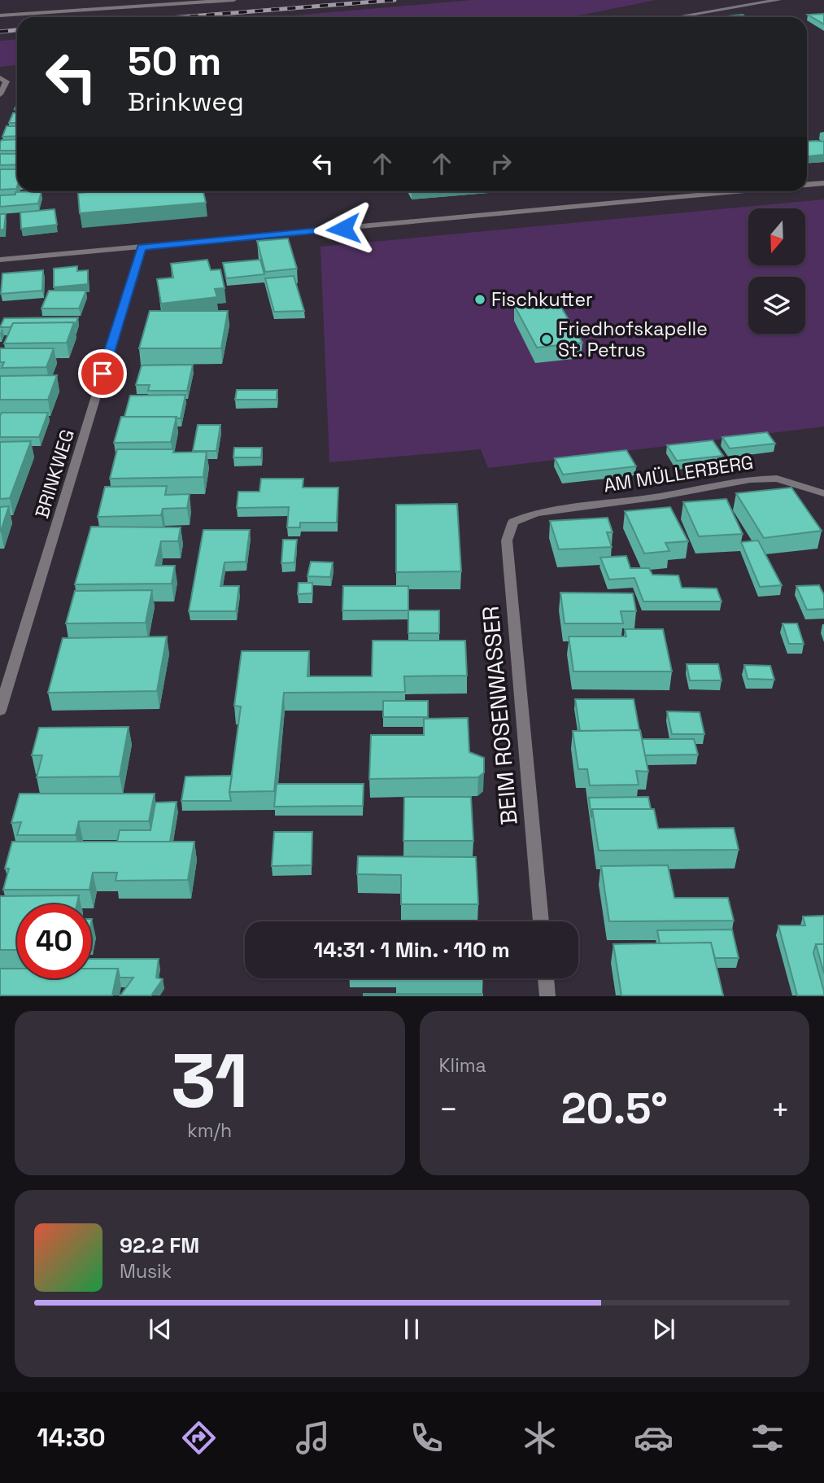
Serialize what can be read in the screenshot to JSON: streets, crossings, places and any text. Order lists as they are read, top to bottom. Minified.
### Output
{"streets":{"street":["BRINKWEG","AM MÜLLERBERG","BEIM ROSENWASSER"]},"crossings":[["AM MÜLLERBERG","BEIM ROSENWASSER"]],"places":["Fischkutter","Friedhofskapelle St. Petrus"],"north":"bottom","page":{"turn":["50 m","Brinkweg"],"limit":"40","trip":"14:31 · 1 Min. · 110 m","tile":[["31","km/h"],"Klima"],"heat":["−","20.5°","+"],"song":["92.2 FM","Musik"],"tabs":"14:30"}}
